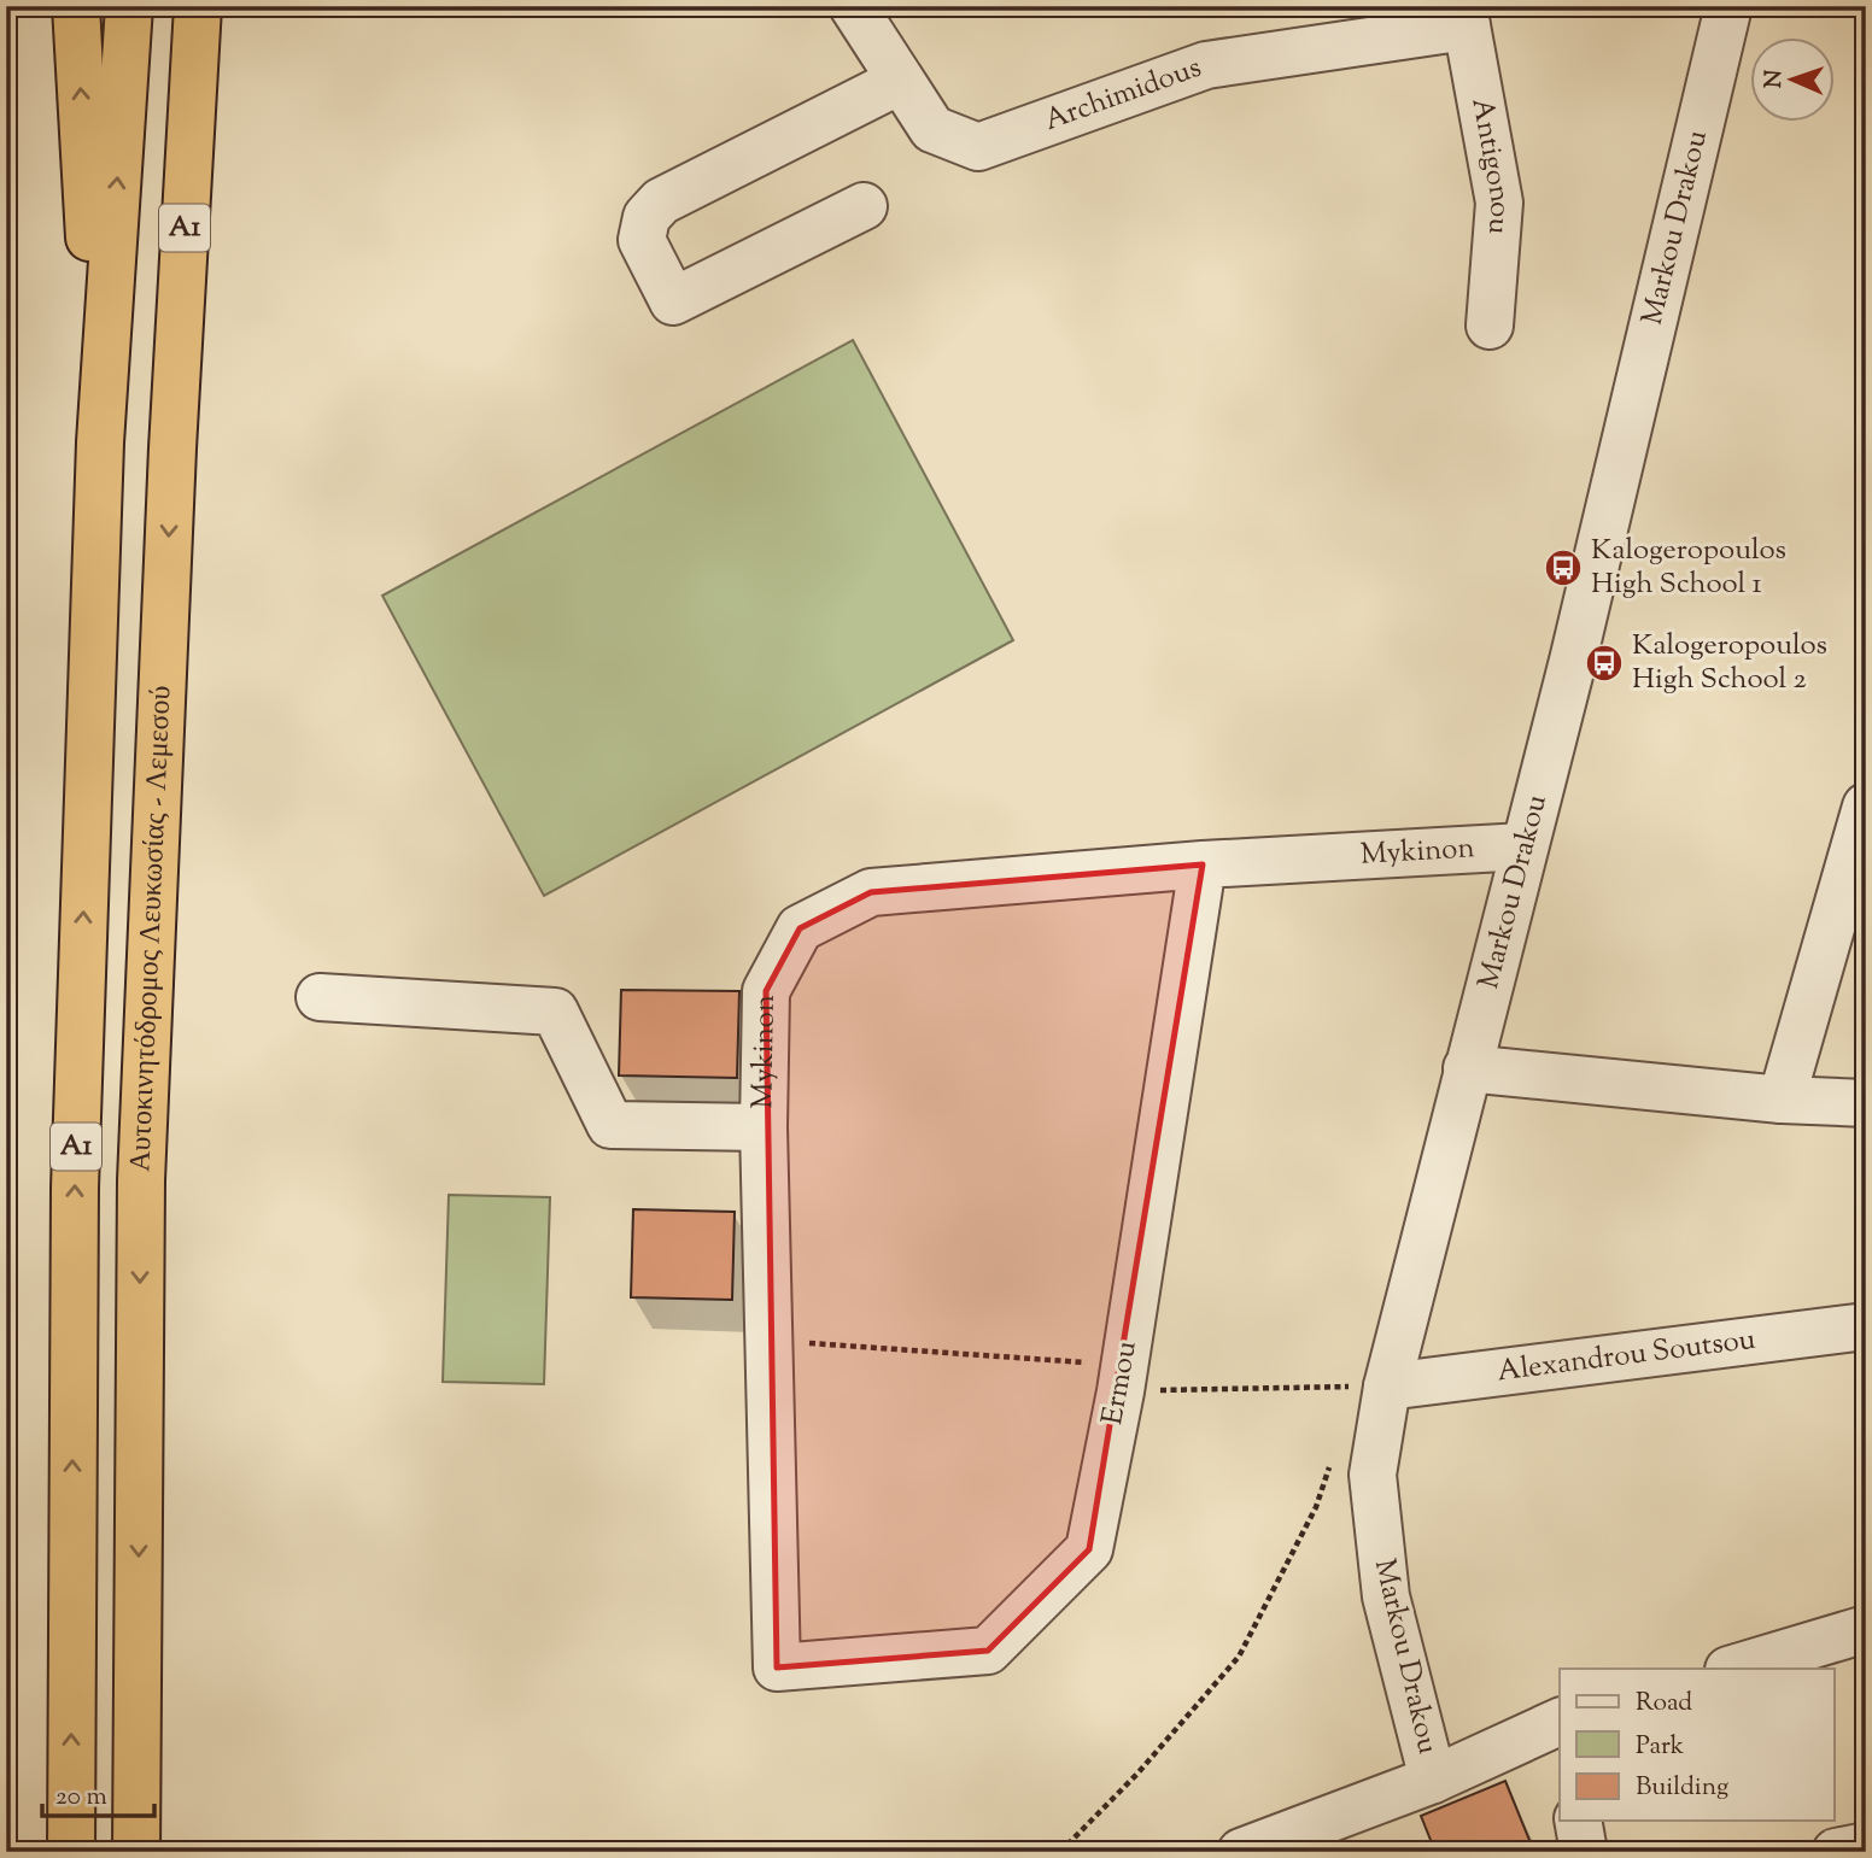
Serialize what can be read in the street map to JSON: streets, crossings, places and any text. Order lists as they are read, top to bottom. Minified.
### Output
{"streets":{"highway":["A1","Αυτοκινητόδρομος Λευκωσίας - Λεμεσού"],"street":["Archimidous","Antigonou","Markou Drakou","Mykinon","Alexandrou Soutsou","Ermou"]},"crossings":[["Archimidous","Antigonou"],["Markou Drakou","Mykinon"],["Markou Drakou","Alexandrou Soutsou"],["Mykinon","Ermou"]],"places":{"bus stop":["Kalogeropoulos High School 1","Kalogeropoulos High School 2"]},"legend":["Road","Park","Building"],"scale_bar":"20 m","north":"left"}
